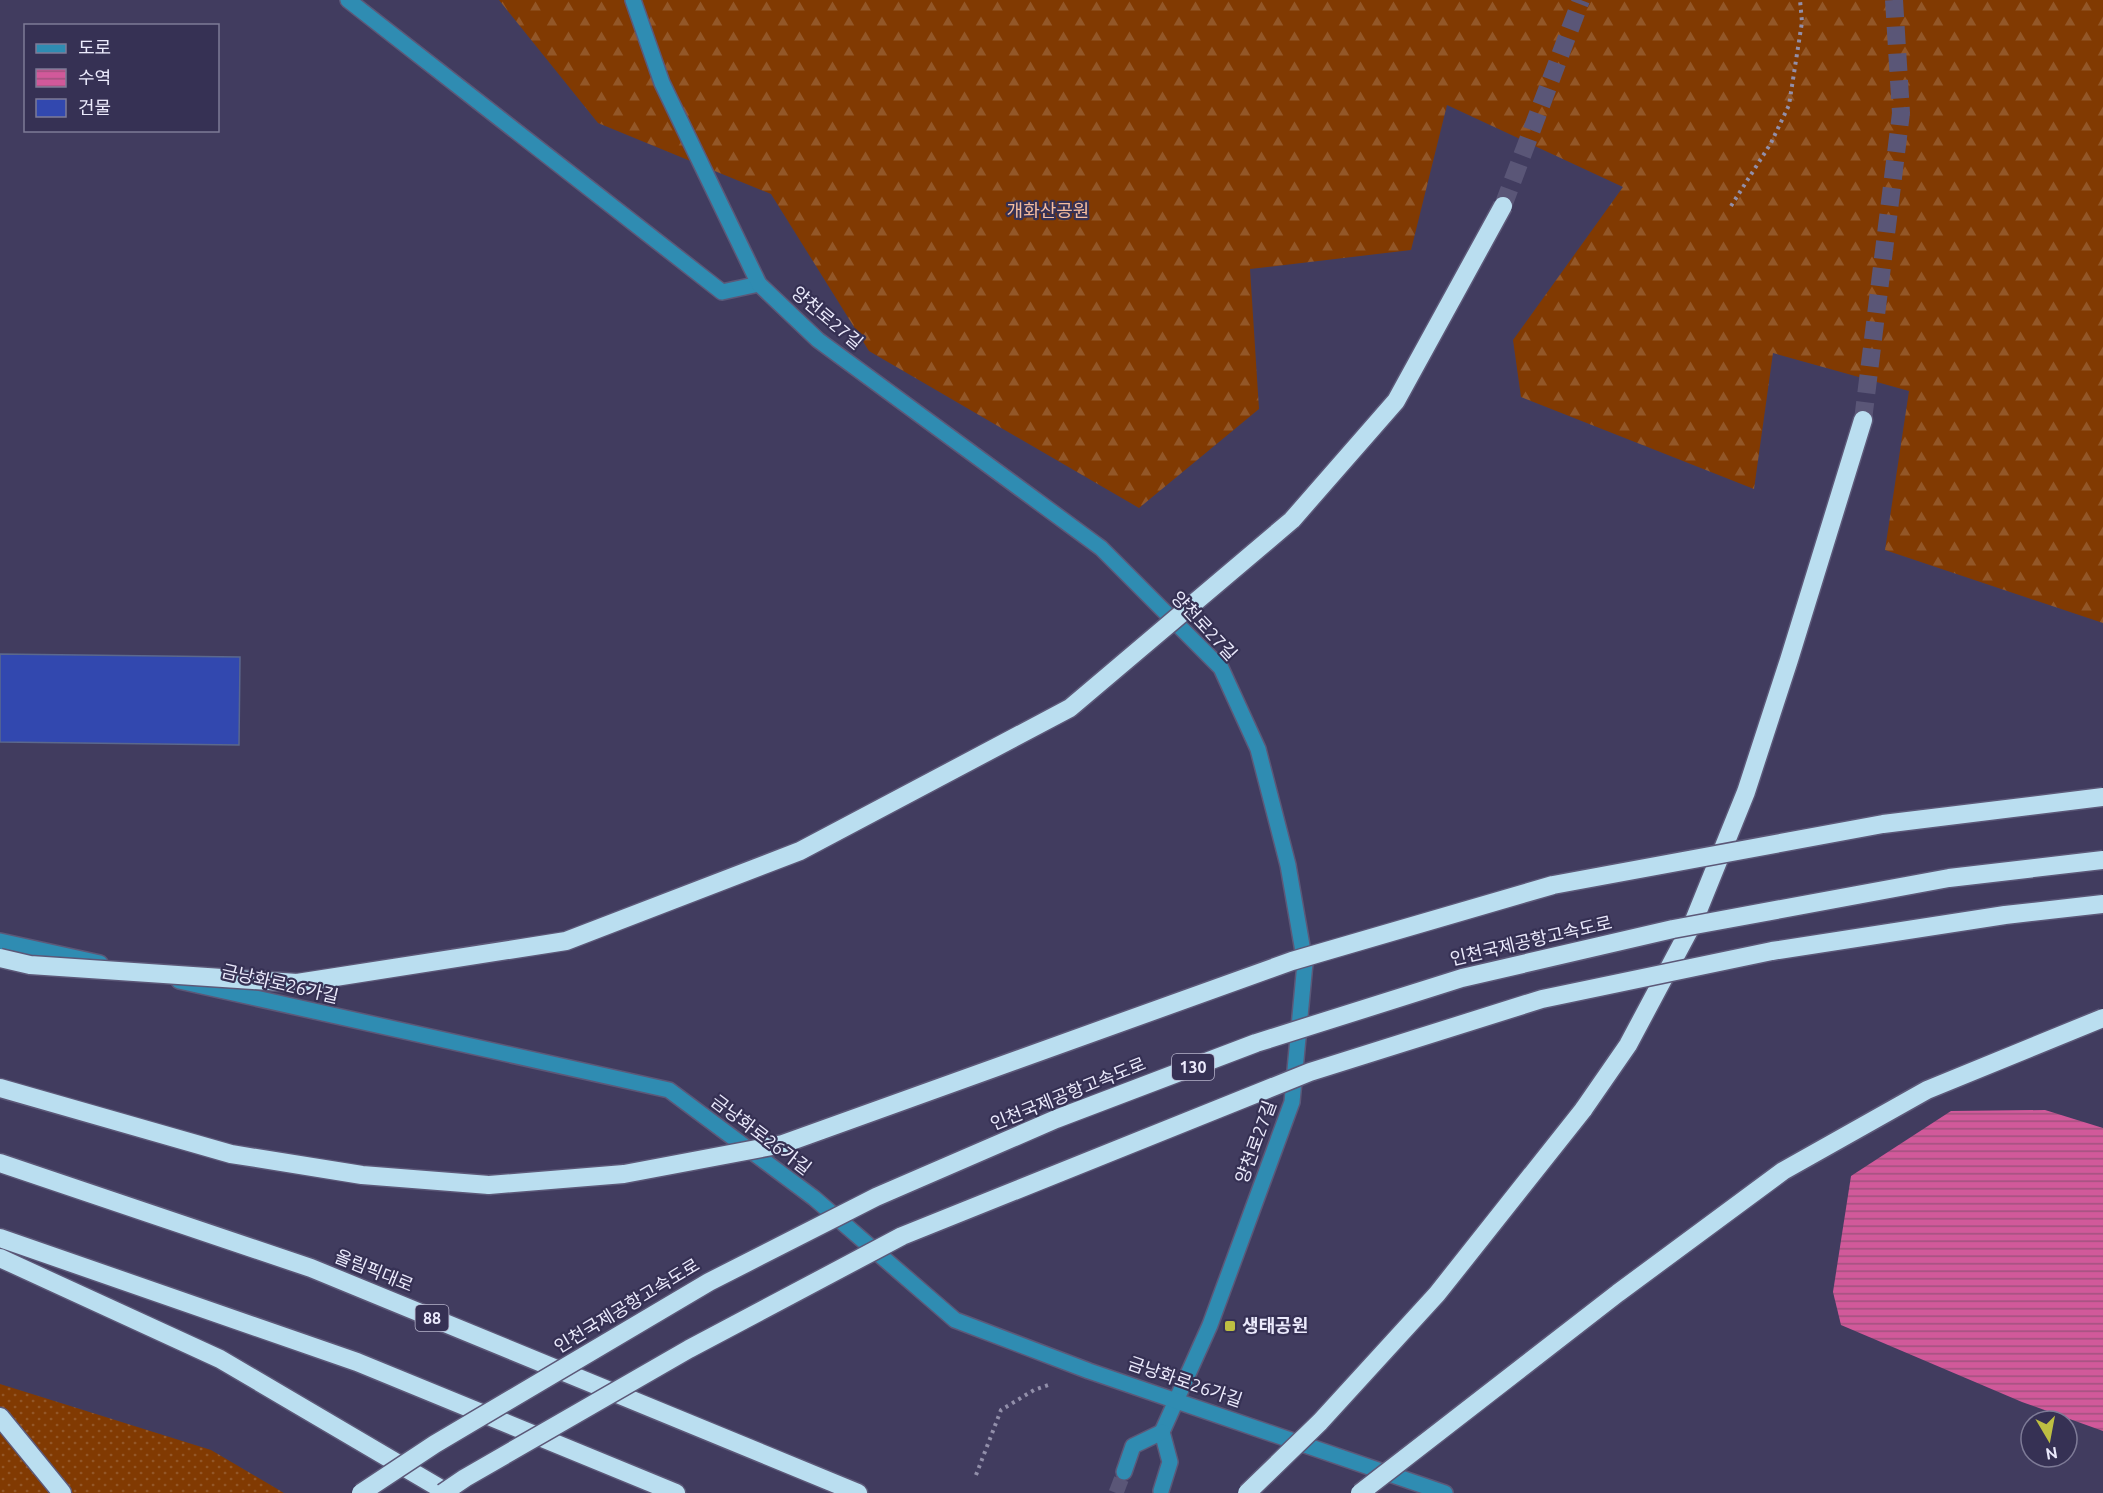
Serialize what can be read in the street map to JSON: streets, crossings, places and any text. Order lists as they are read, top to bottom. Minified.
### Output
{"streets":{"highway":["인천국제공항고속도로","130","올림픽대로","88"],"street":["양천로27길","금낭화로26가길"]},"crossings":[["양천로27길","금낭화로26가길"]],"parks":["개화산공원"],"places":{"transit":["생태공원"]},"legend":["도로","수역","건물"],"north":"bottom"}
